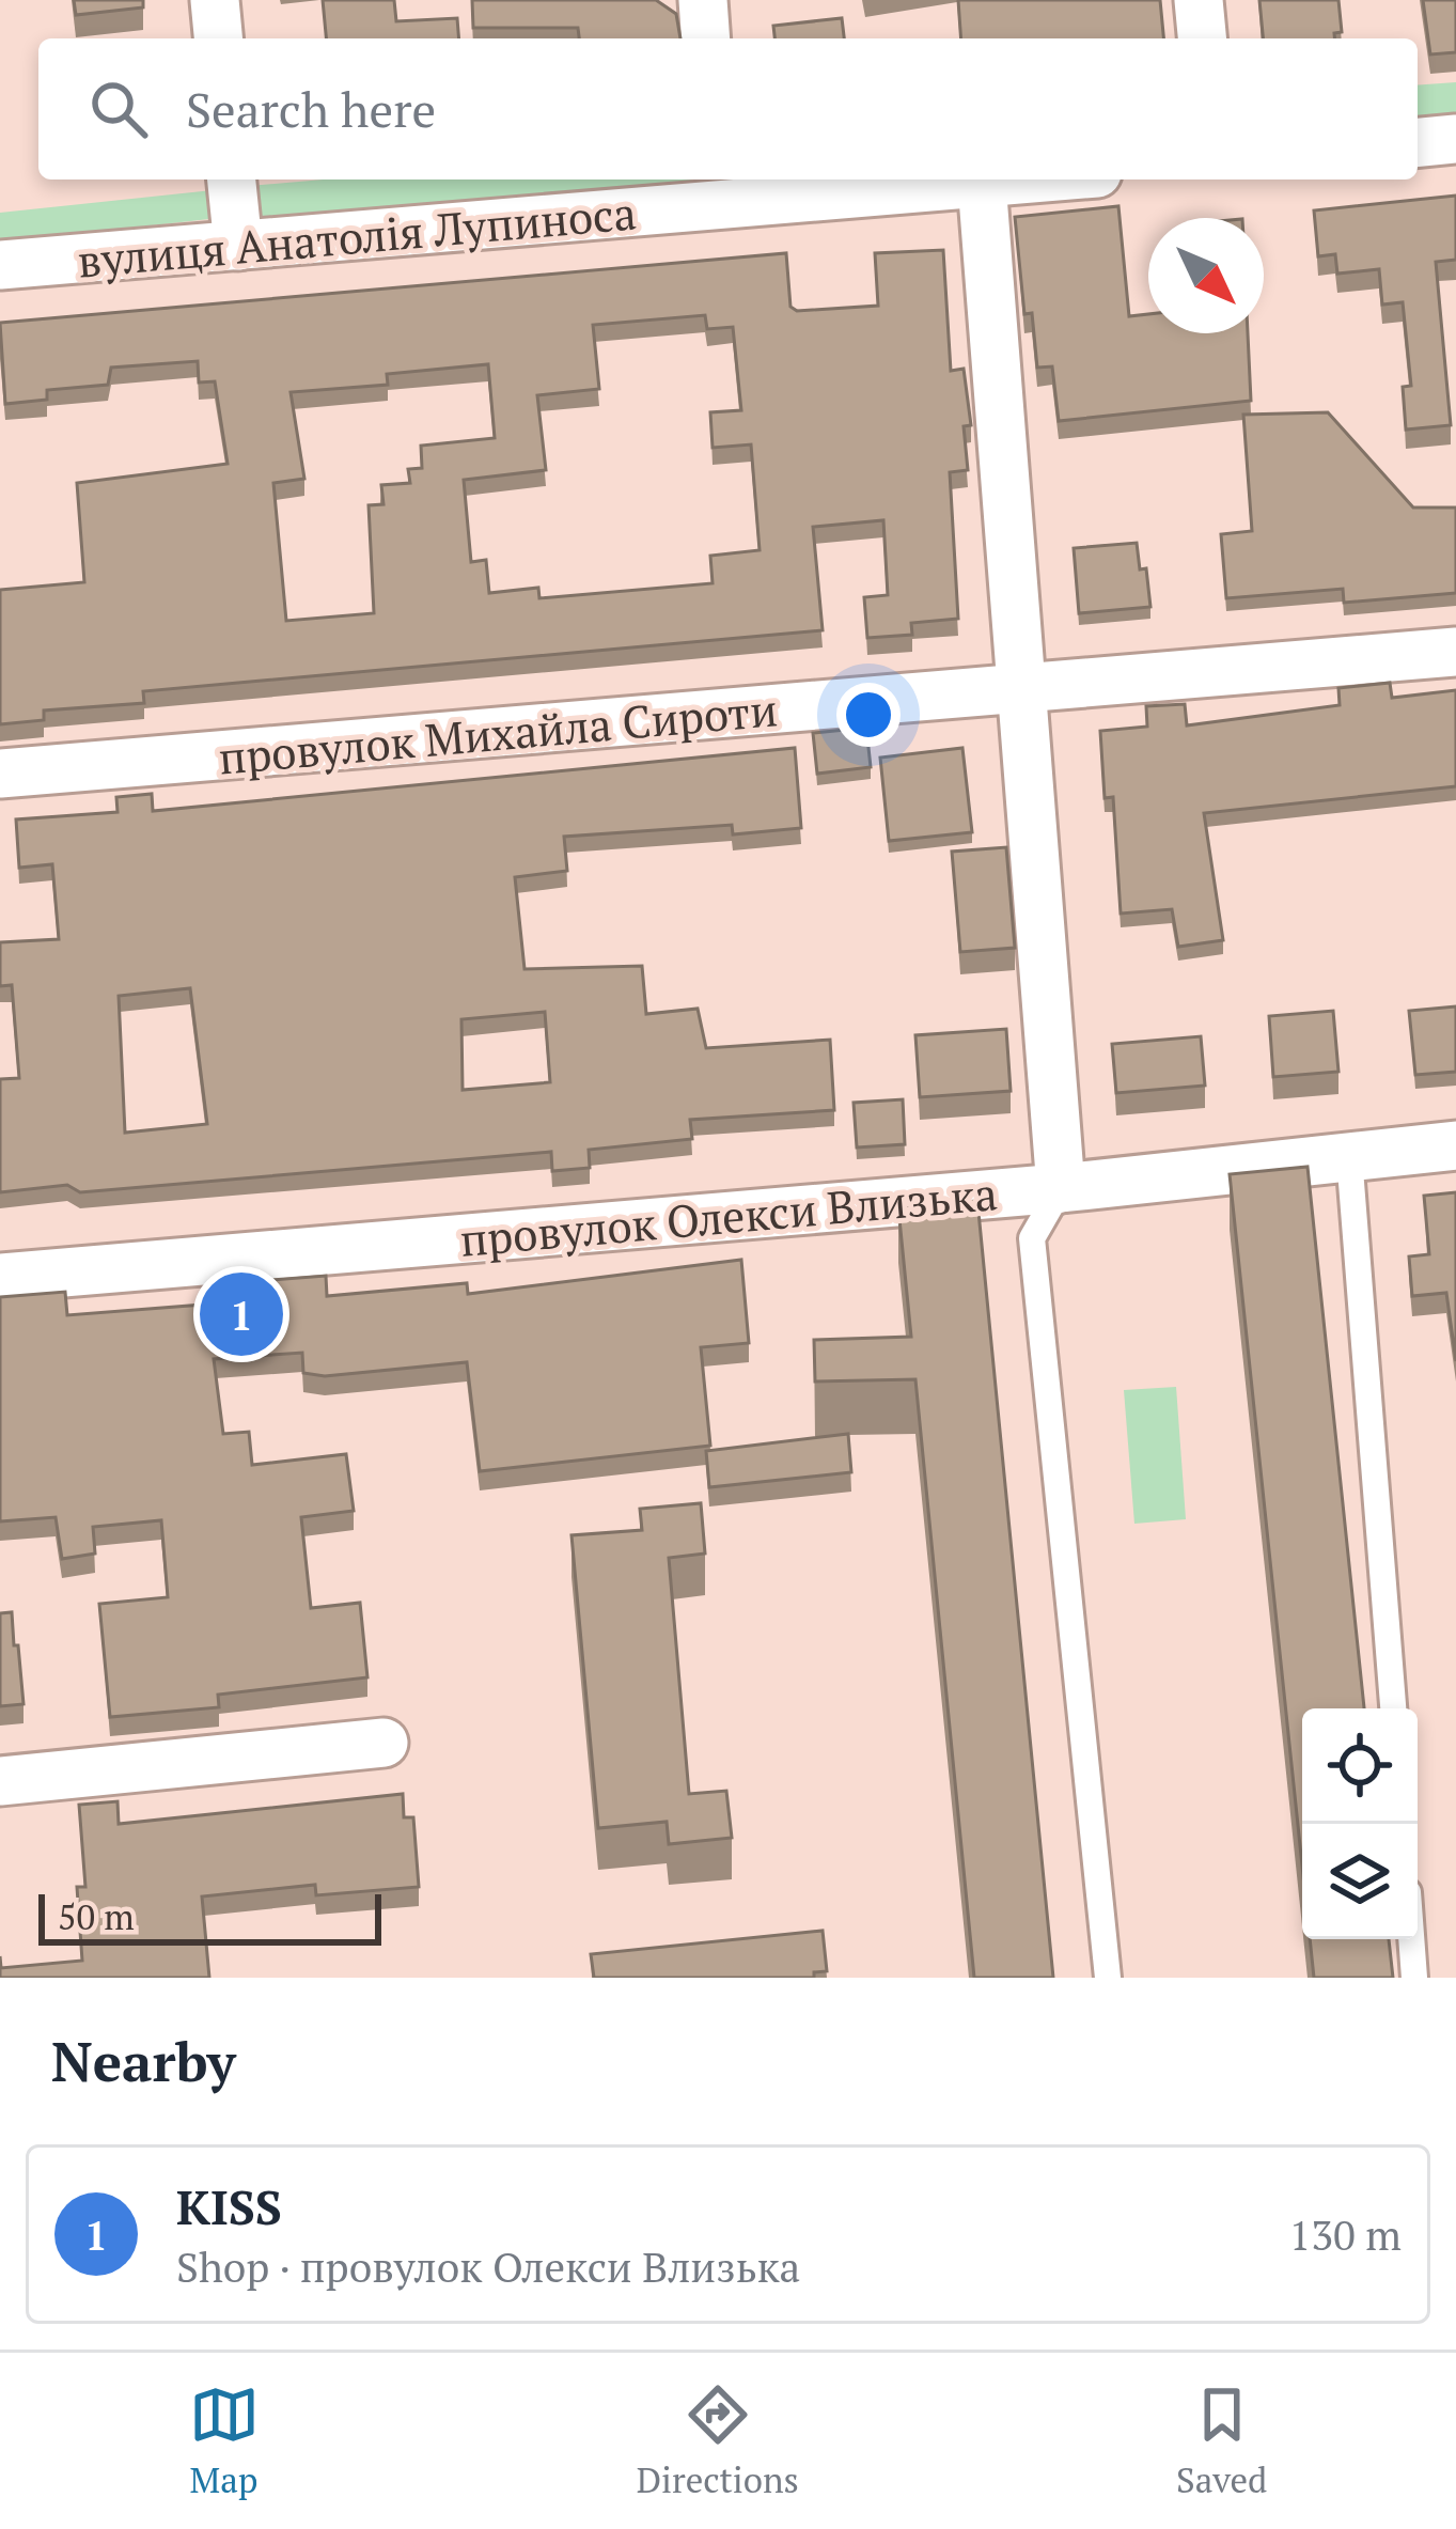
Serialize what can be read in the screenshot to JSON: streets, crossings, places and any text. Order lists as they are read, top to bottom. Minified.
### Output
{"streets":{"street":["вулиця Анатолія Лупиноса","провулок Михайла Сироти","провулок Олекси Влизька"]},"scale_bar":"50 m","north":"bottom right","page":{"search":"Search here","pins":"1","scale":"50 m","heading":"Nearby","list":[{"mark":"1","name":"KISS","note":"Shop · провулок Олекси Влизька","value":"130 m"}],"nav":["Map","Directions","Saved"]}}
